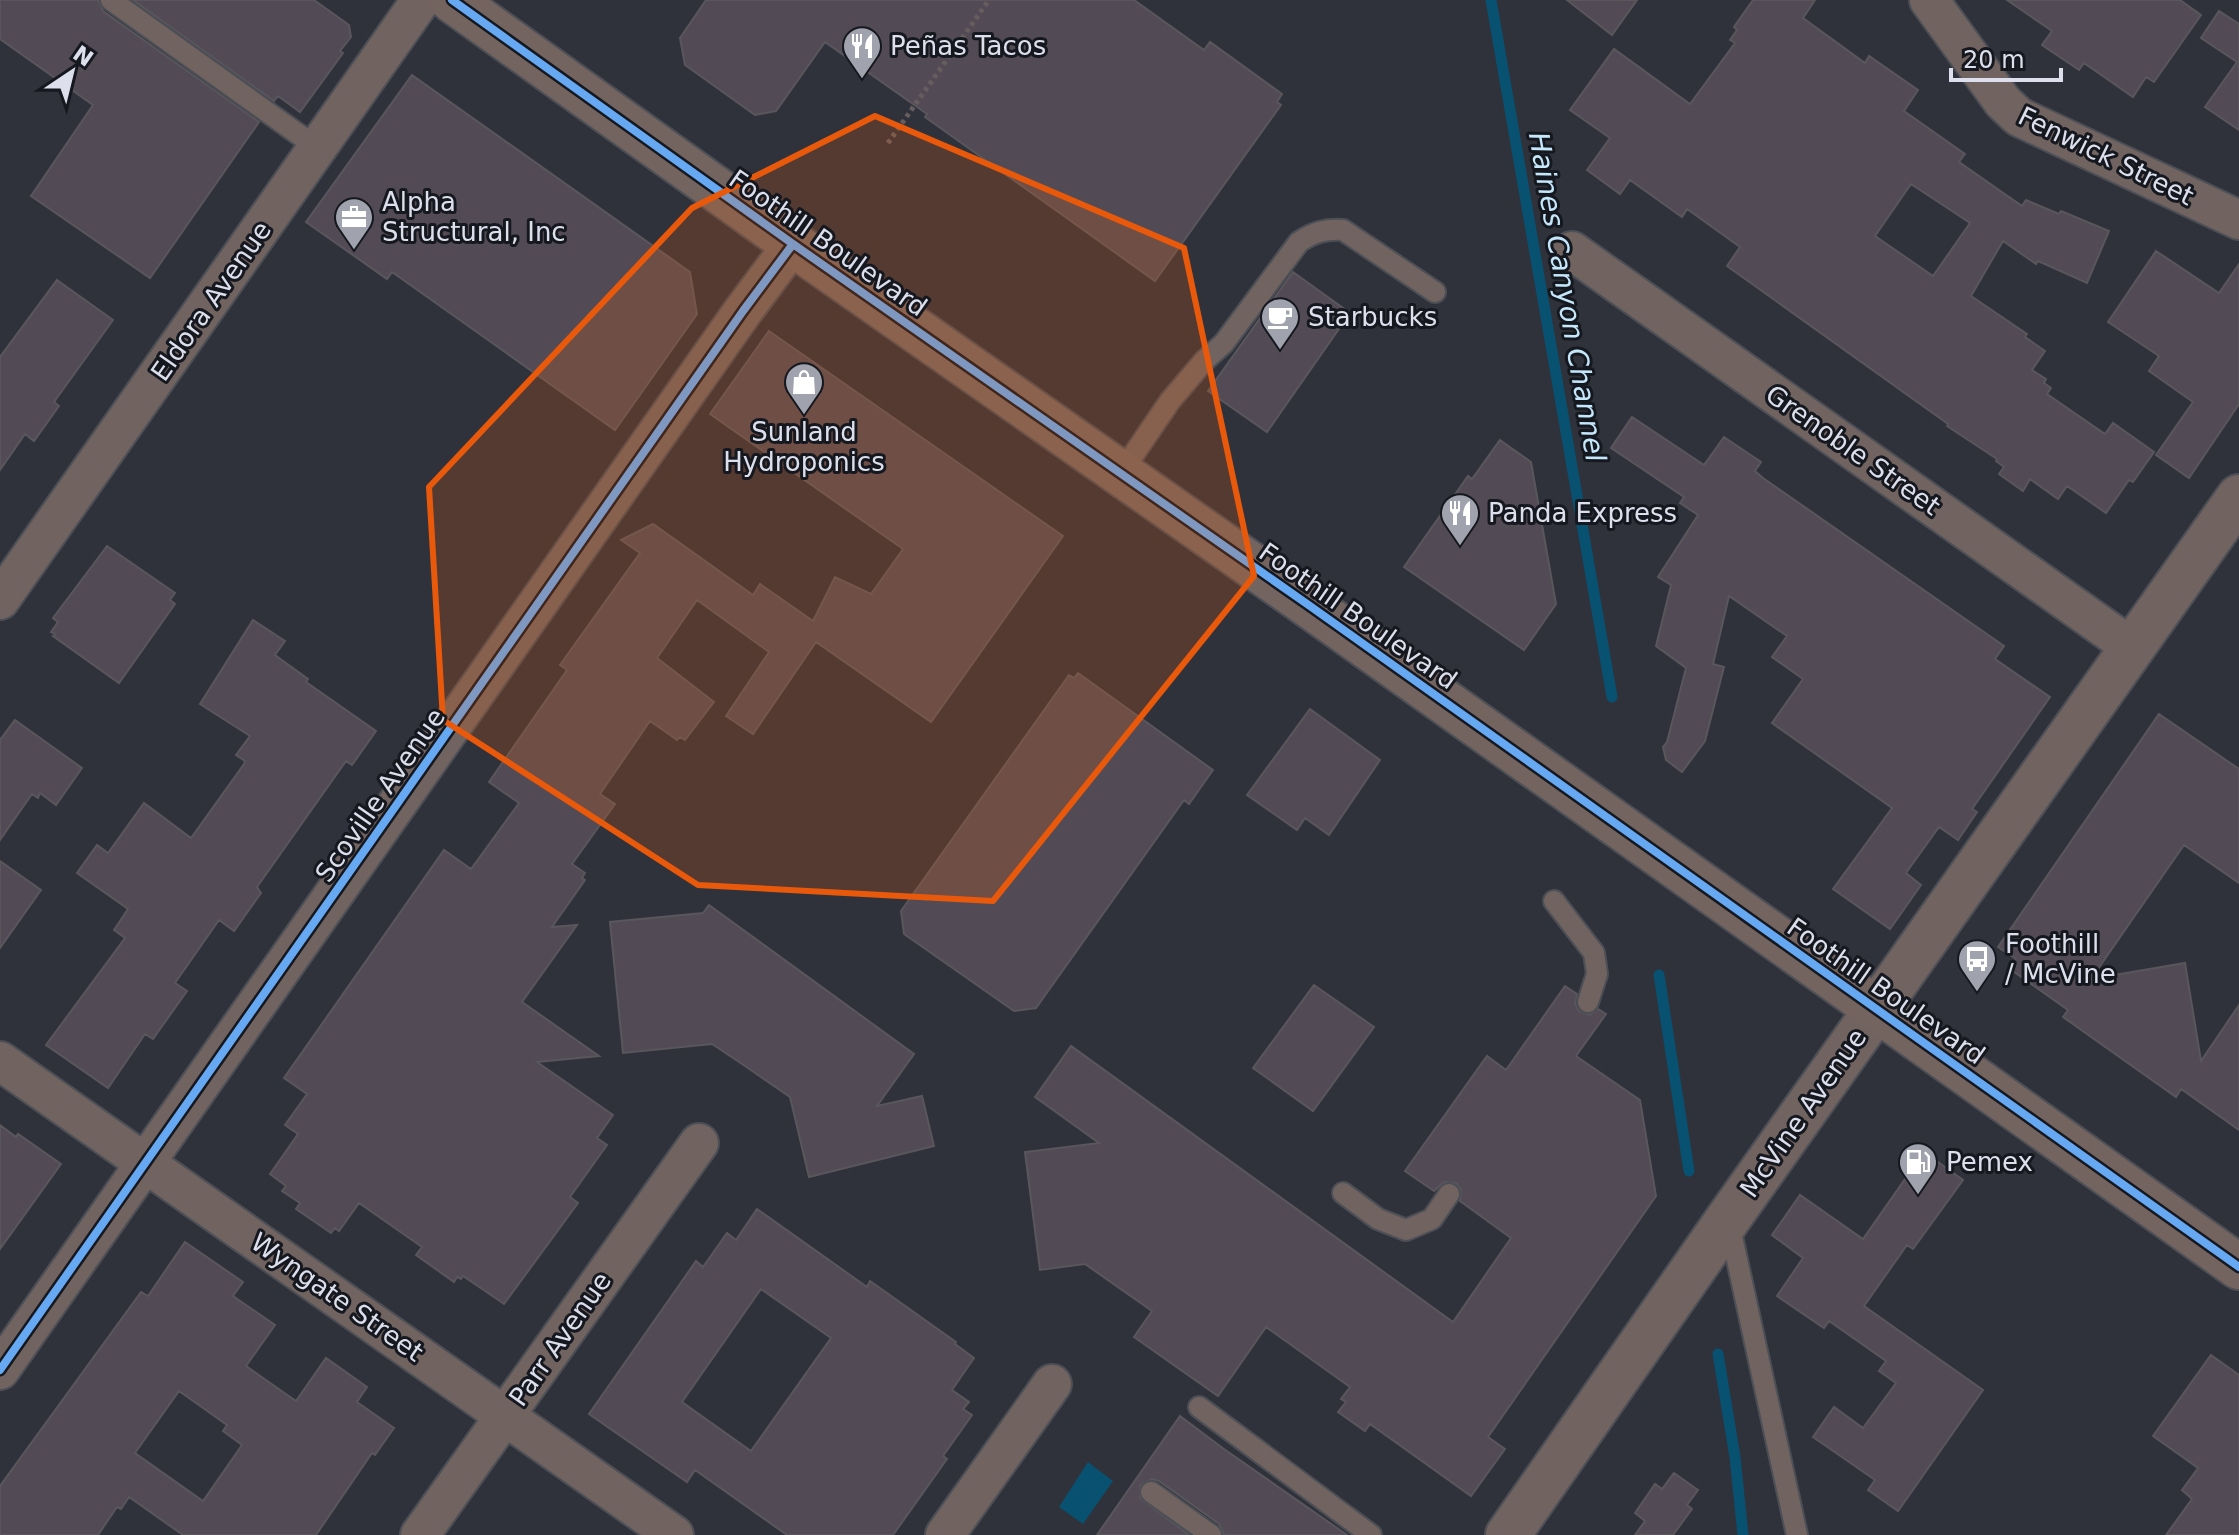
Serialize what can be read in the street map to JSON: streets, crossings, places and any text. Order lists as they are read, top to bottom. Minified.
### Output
{"streets":{"main road":["Foothill Boulevard"],"street":["Fenwick Street","Eldora Avenue","Grenoble Street","Scoville Avenue","McVine Avenue","Wyngate Street","Parr Avenue"]},"crossings":[["Foothill Boulevard","Scoville Avenue"],["Foothill Boulevard","McVine Avenue"],["Grenoble Street","McVine Avenue"],["Scoville Avenue","Wyngate Street"],["Wyngate Street","Parr Avenue"]],"water":["Haines Canyon Channel"],"places":{"restaurant":["Peñas Tacos","Panda Express"],"office":["Alpha Structural, Inc"],"cafe":["Starbucks"],"shop":["Sunland Hydroponics"],"bus stop":["Foothill / McVine"],"fuel station":["Pemex"]},"scale_bar":"20 m","north":"top right"}
